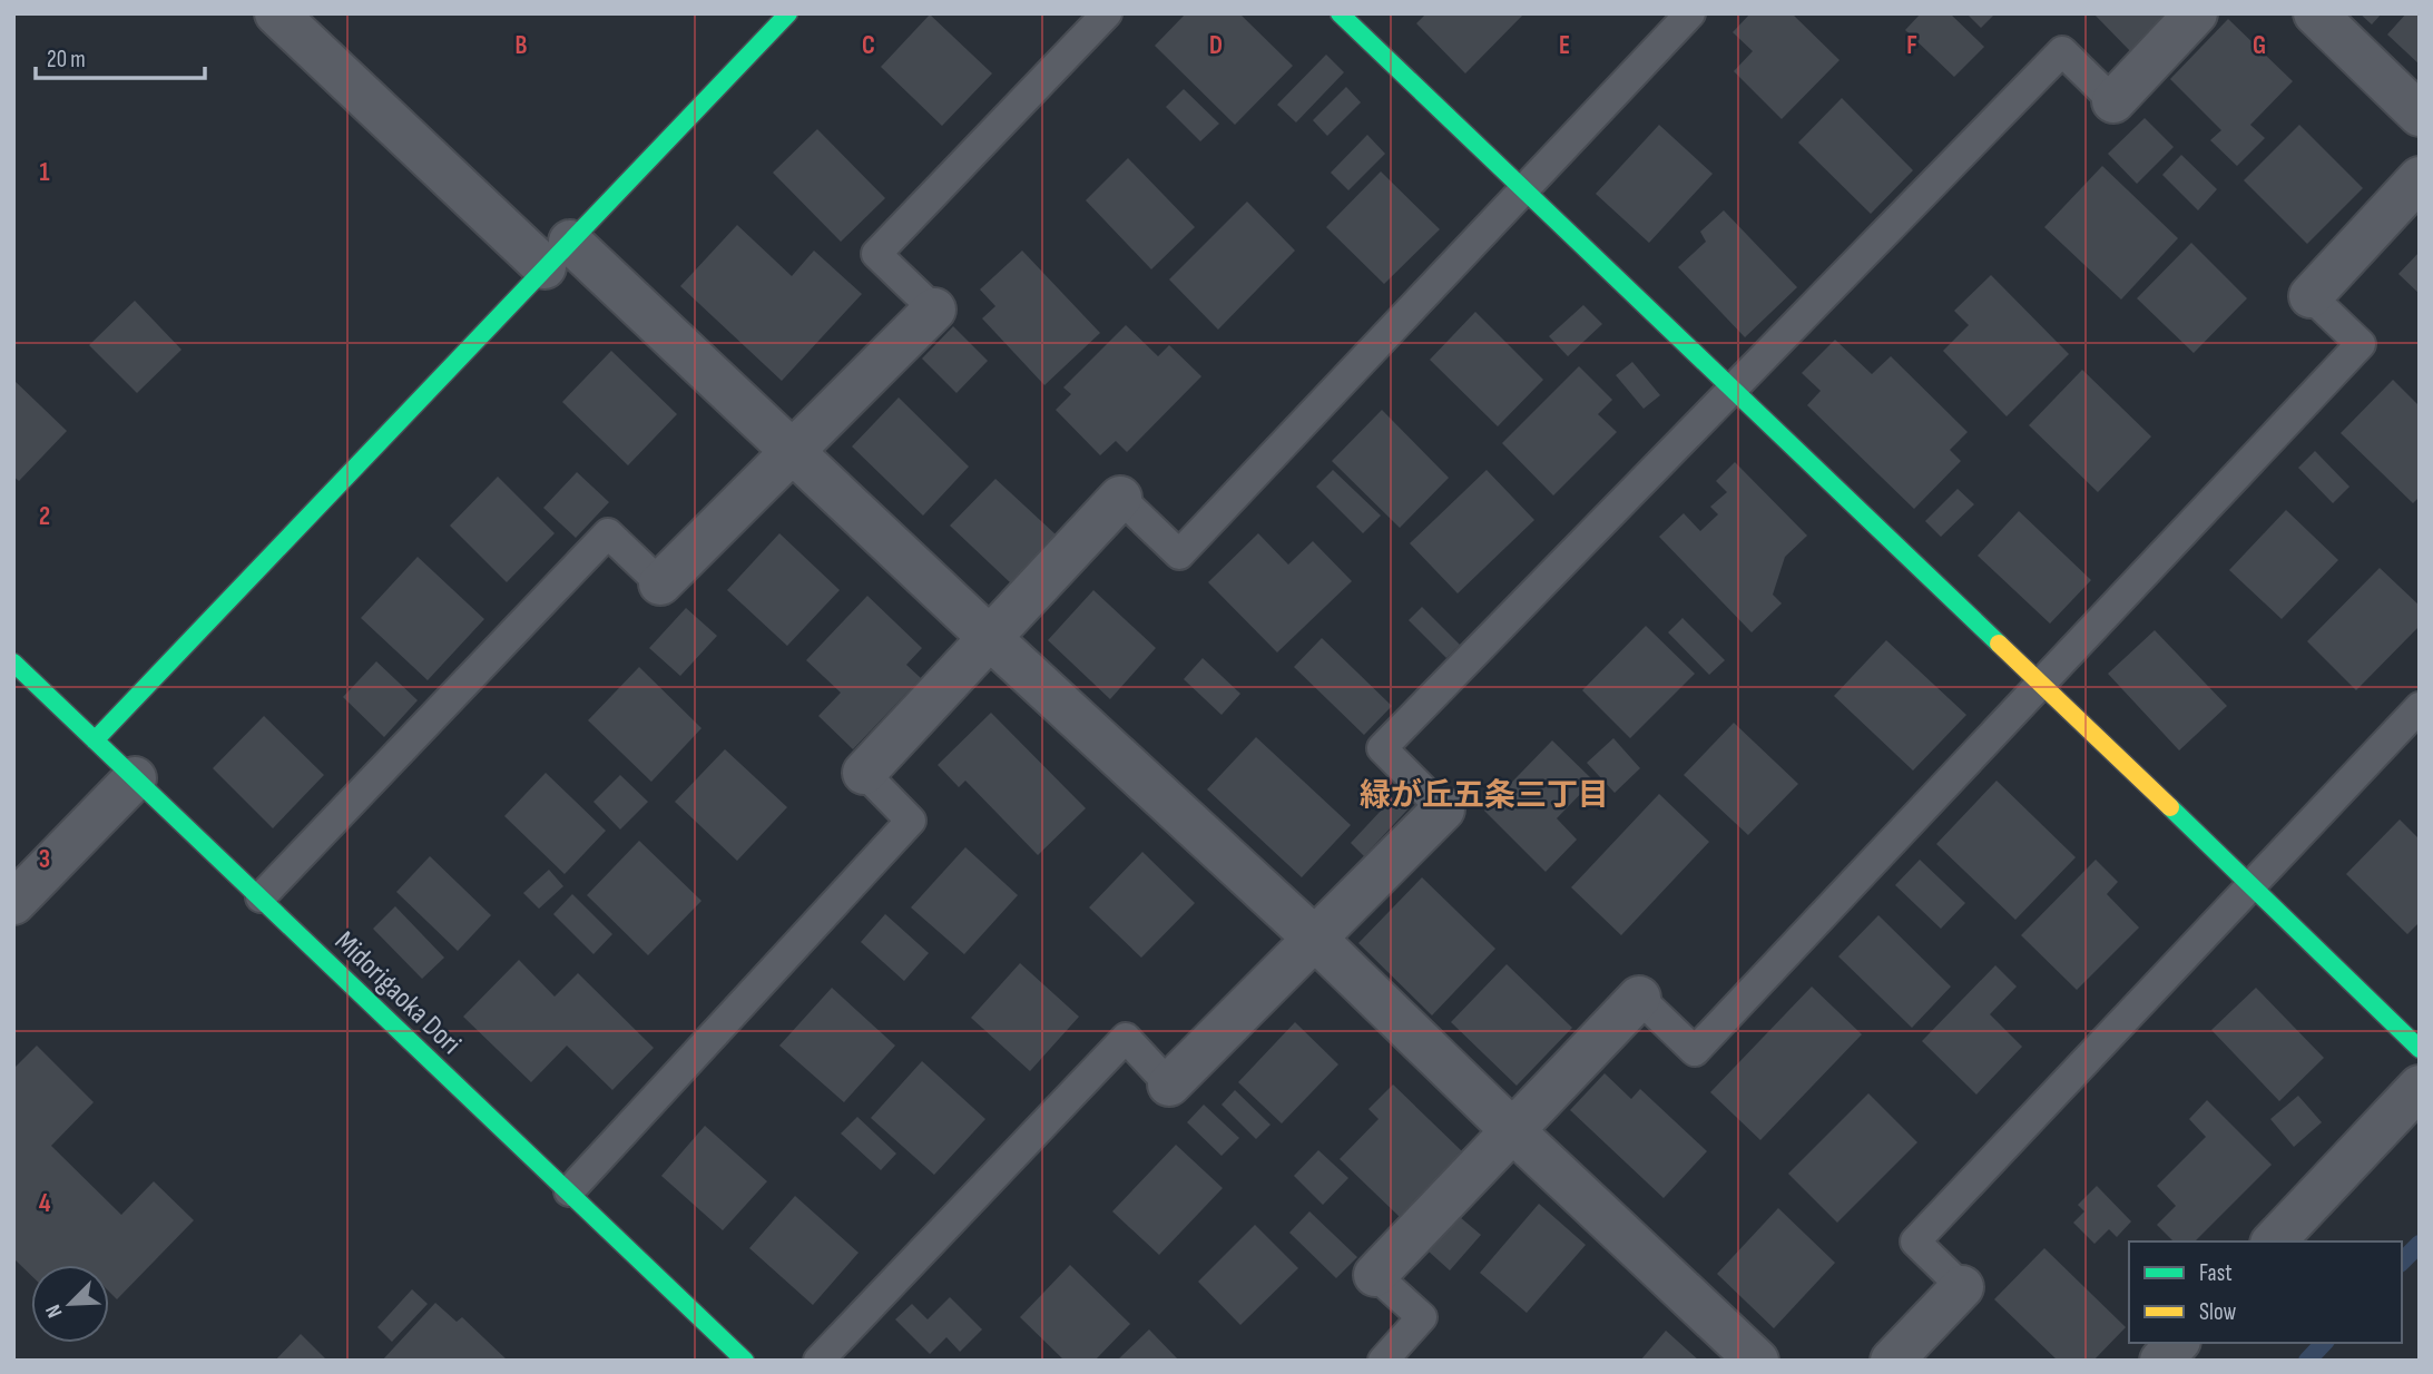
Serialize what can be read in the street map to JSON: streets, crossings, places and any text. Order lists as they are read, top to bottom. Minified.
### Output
{"streets":{"street":["Midorigaoka Dori"]},"districts":["緑が丘五条三丁目"],"legend":["Fast","Slow"],"scale_bar":"20 m","north":"bottom left","grid":{"columns":["B","C","D","E","F","G"],"rows":["1","2","3","4"]}}
